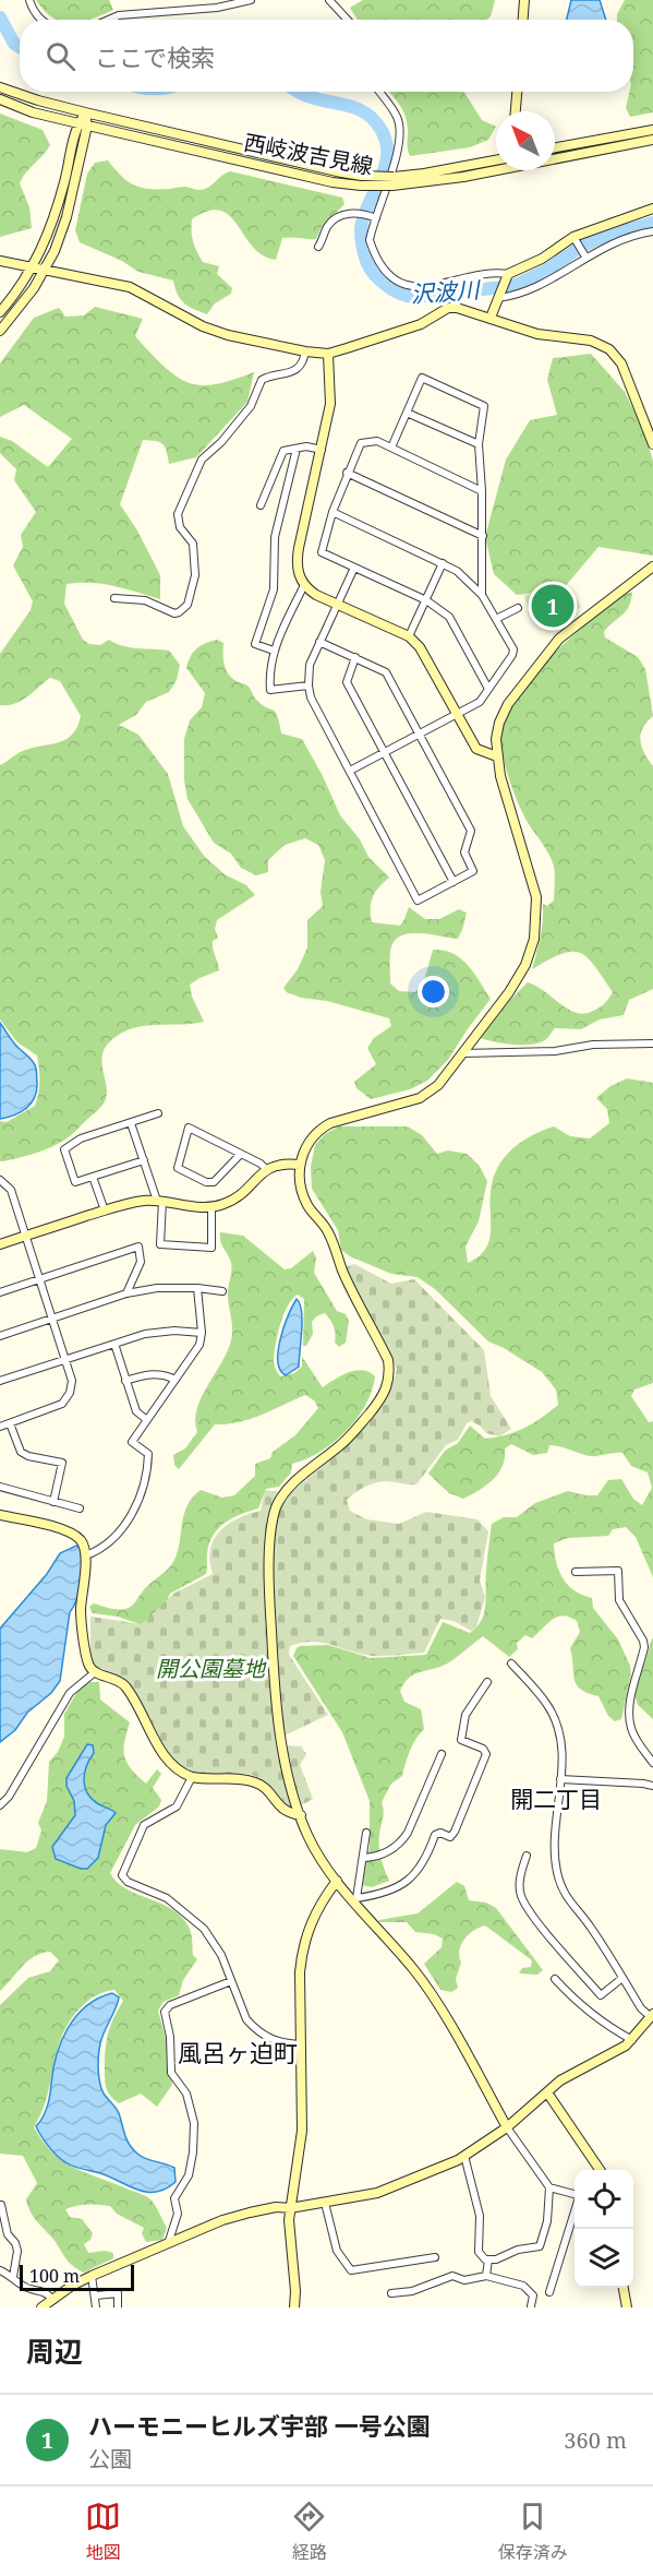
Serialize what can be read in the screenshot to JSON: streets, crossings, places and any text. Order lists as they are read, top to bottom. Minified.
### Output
{"streets":{"street":["西岐波吉見線"]},"districts":["開二丁目","風呂ヶ迫町"],"water":["沢波川"],"parks":["開公園墓地"],"scale_bar":"100 m","north":"top left","page":{"search":"ここで検索","pins":"1","scale":"100 m","heading":"周辺","list":[{"mark":"1","name":"ハーモニーヒルズ宇部 一号公園","note":"公園","value":"360 m"}],"nav":["地図","経路","保存済み"]}}
